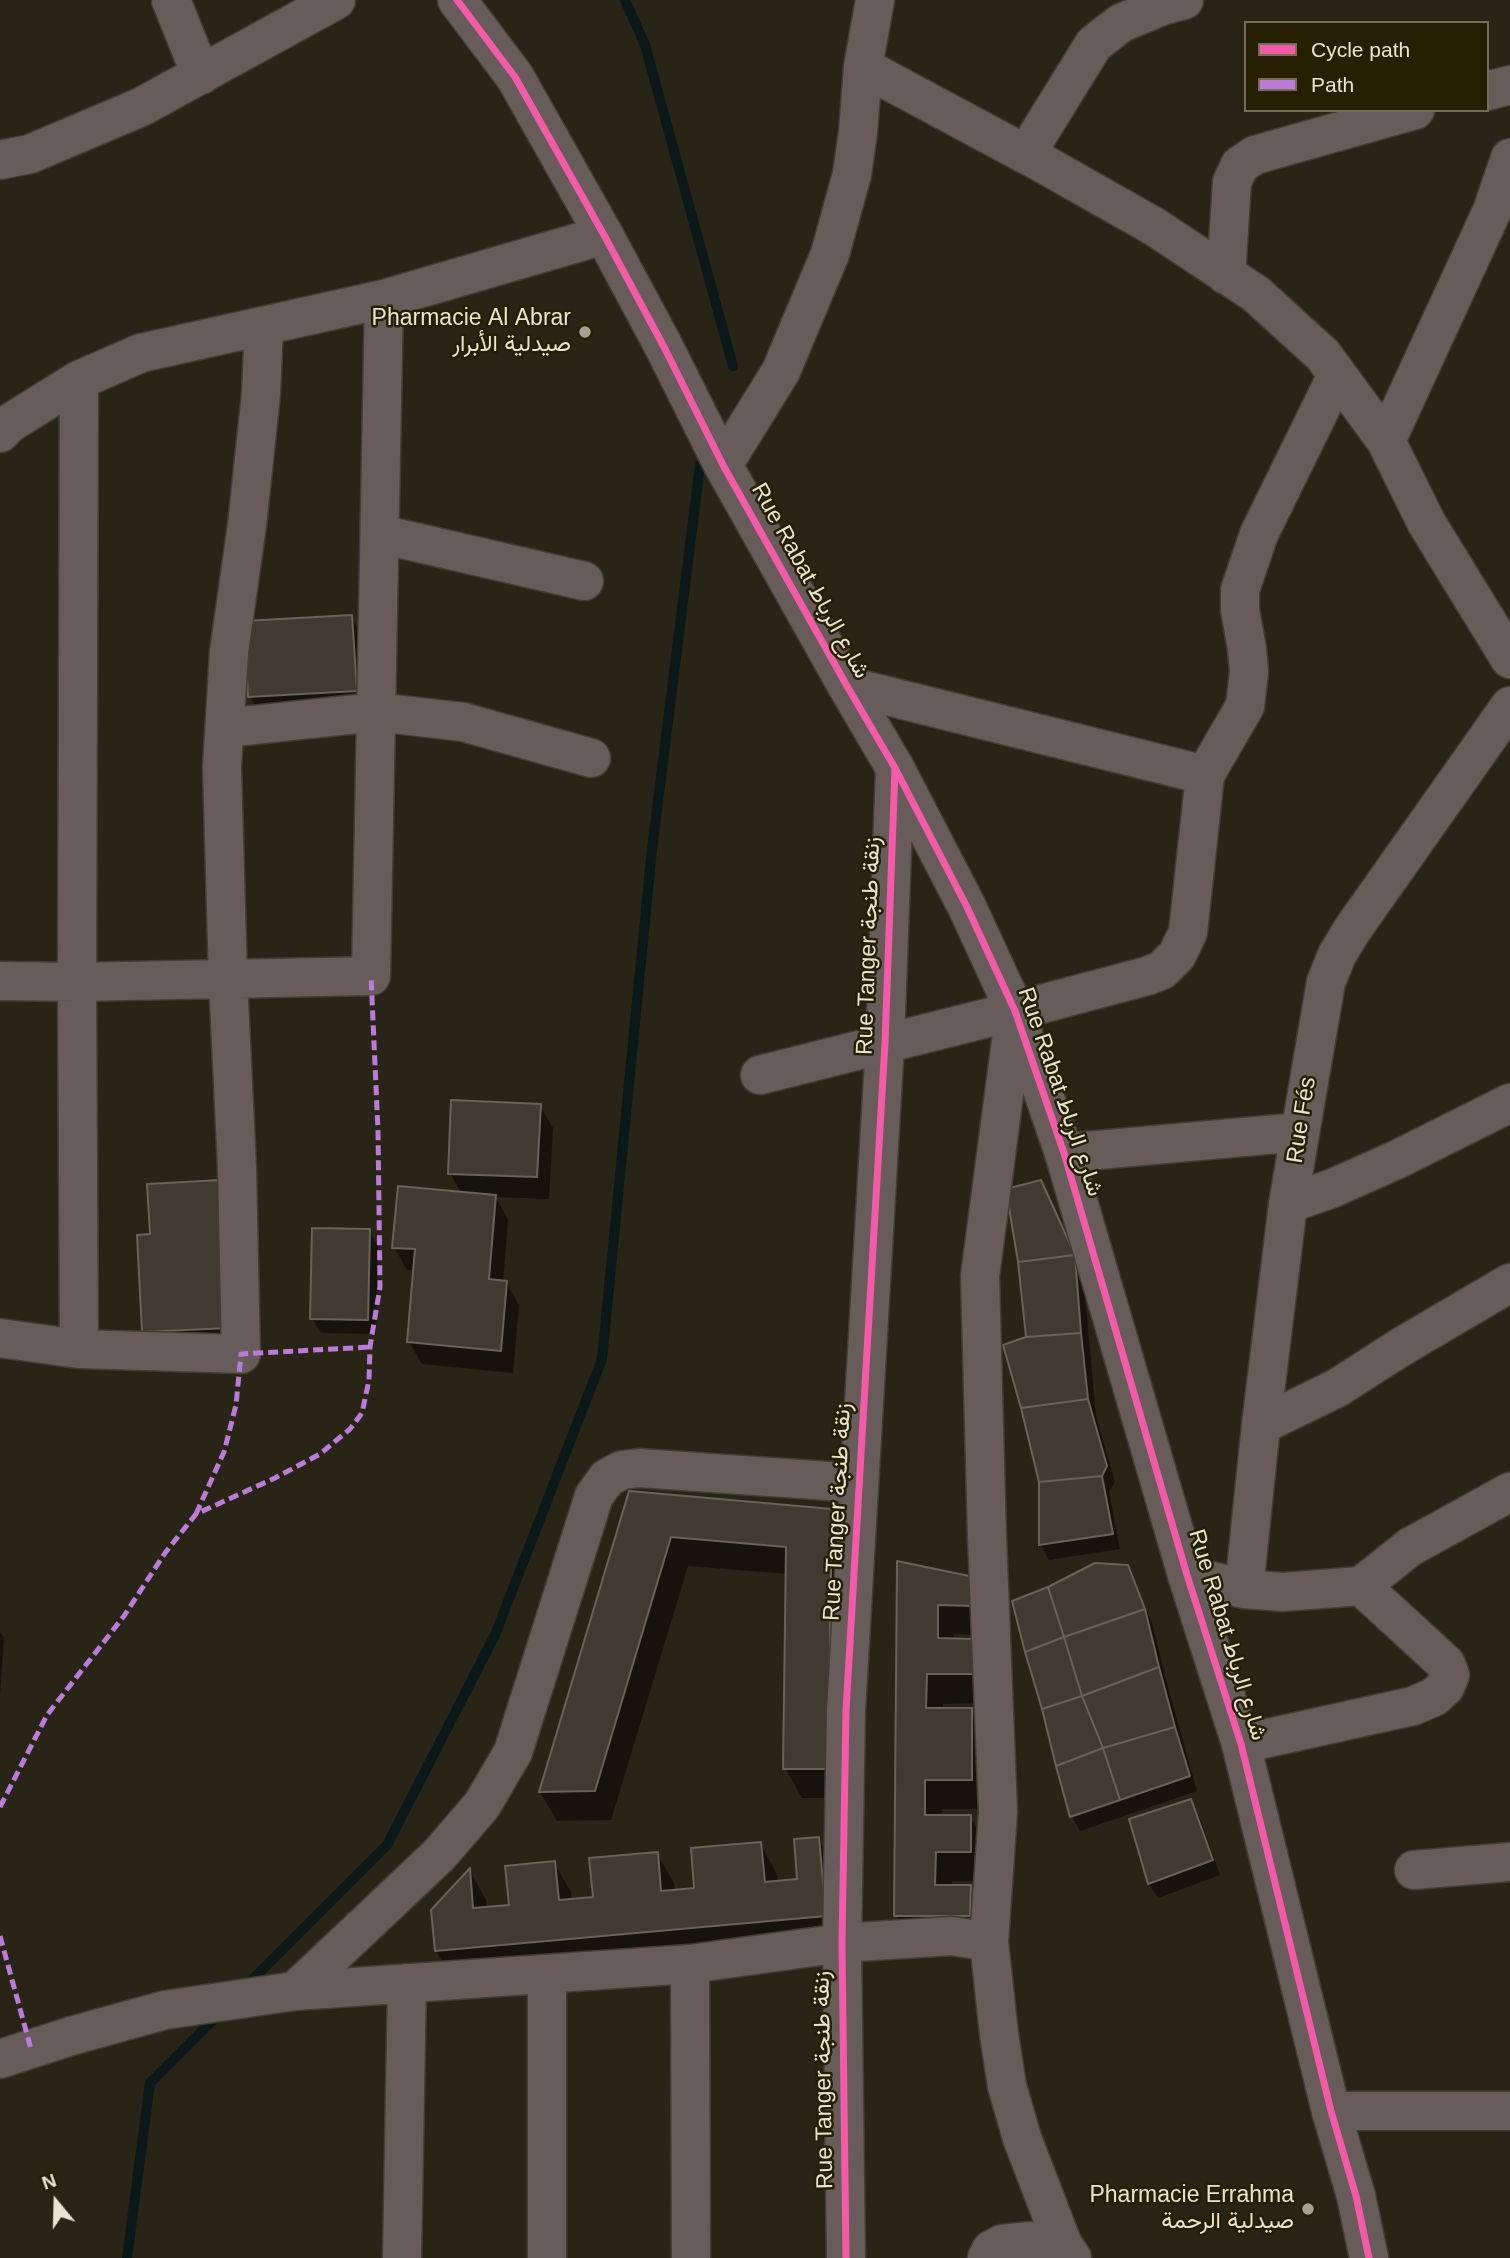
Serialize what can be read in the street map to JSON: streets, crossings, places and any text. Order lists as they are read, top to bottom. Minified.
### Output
{"streets":{"street":["Rue Rabat شارع الرباط","Rue Tanger زنقة طنجة","Rue Fés"]},"crossings":[["Rue Rabat شارع الرباط","Rue Tanger زنقة طنجة"]],"places":["Pharmacie Al Abrar صيدلية الأبرار","Pharmacie Errahma صيدلية الرحمة"],"legend":["Cycle path","Path"],"north":"top"}
